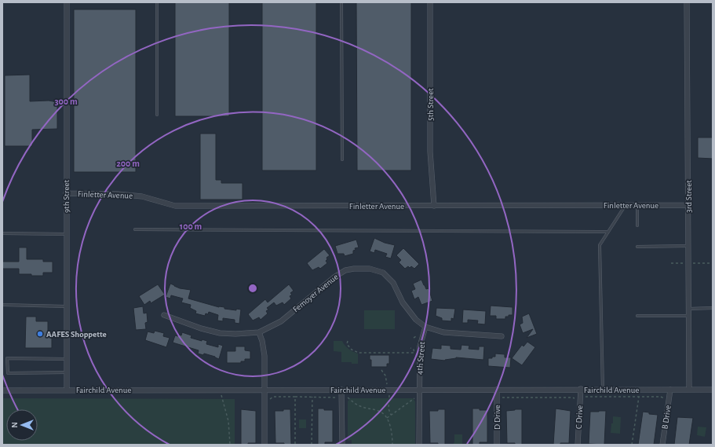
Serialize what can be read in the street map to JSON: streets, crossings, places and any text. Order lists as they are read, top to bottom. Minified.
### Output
{"streets":{"street":["5th Street","Finletter Avenue","9th Street","3rd Street","Femoyer Avenue","4th Street","Fairchild Avenue","D Drive","C Drive","B Drive"]},"crossings":[["5th Street","Finletter Avenue"],["Finletter Avenue","9th Street"],["Finletter Avenue","3rd Street"],["9th Street","Fairchild Avenue"],["3rd Street","Fairchild Avenue"],["Femoyer Avenue","4th Street"],["4th Street","Fairchild Avenue"],["Fairchild Avenue","D Drive"],["Fairchild Avenue","C Drive"],["Fairchild Avenue","B Drive"]],"places":["AAFES Shoppette"],"north":"left","rings":["300 m","200 m","100 m"]}
